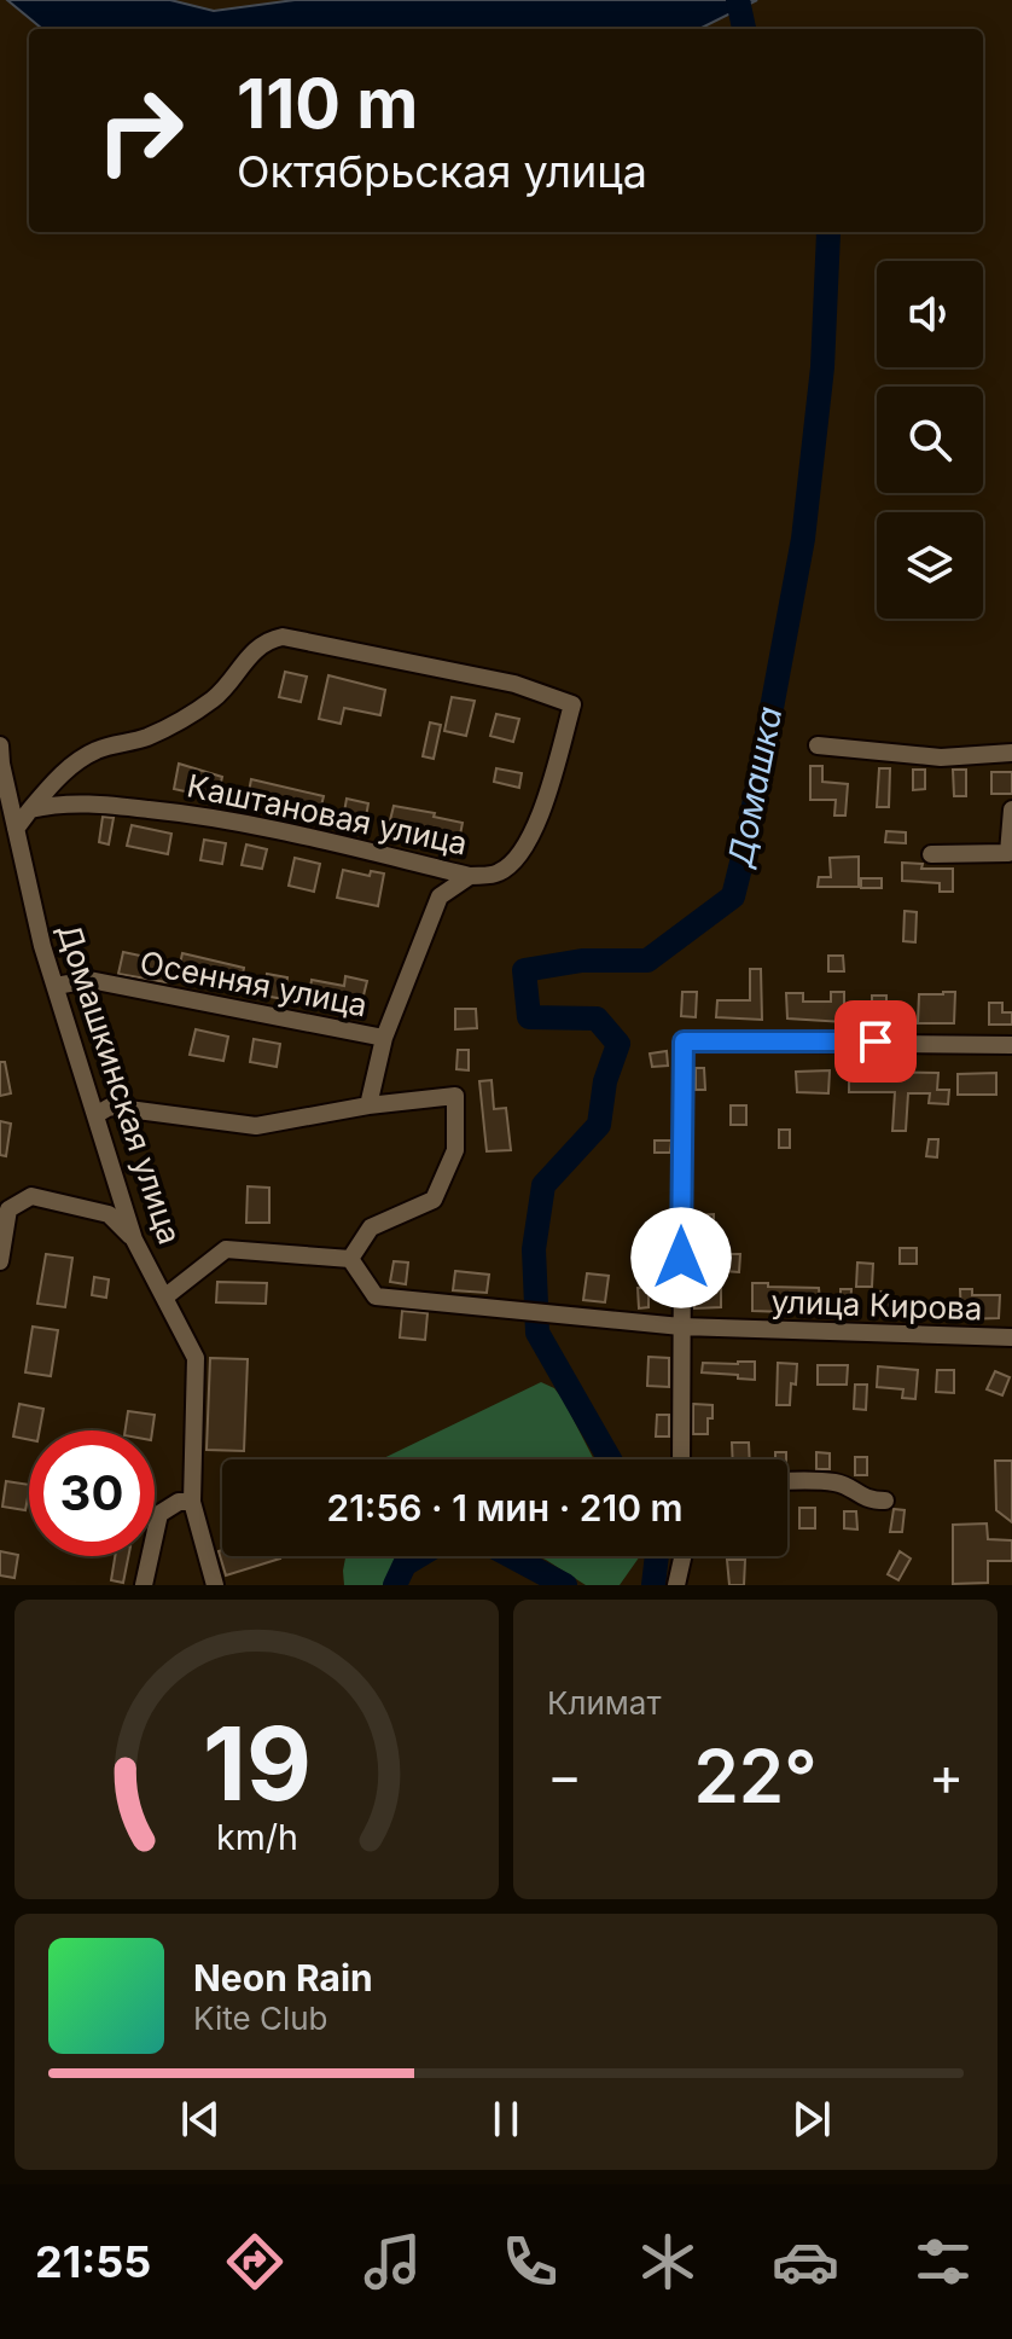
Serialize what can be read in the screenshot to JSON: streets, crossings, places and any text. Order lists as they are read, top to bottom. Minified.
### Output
{"streets":{"street":["Каштановая улица","Осенняя улица","Домашкинская улица","улица Кирова"]},"crossings":[["Осенняя улица","Домашкинская улица"]],"water":["Домашка"],"page":{"turn":["110 m","Октябрьская улица"],"limit":"30","trip":"21:56 · 1 мин · 210 m","tile":"Климат","heat":["−","22°","+"],"song":["Neon Rain","Kite Club"],"tabs":"21:55","gauge":["19","km/h"]}}
